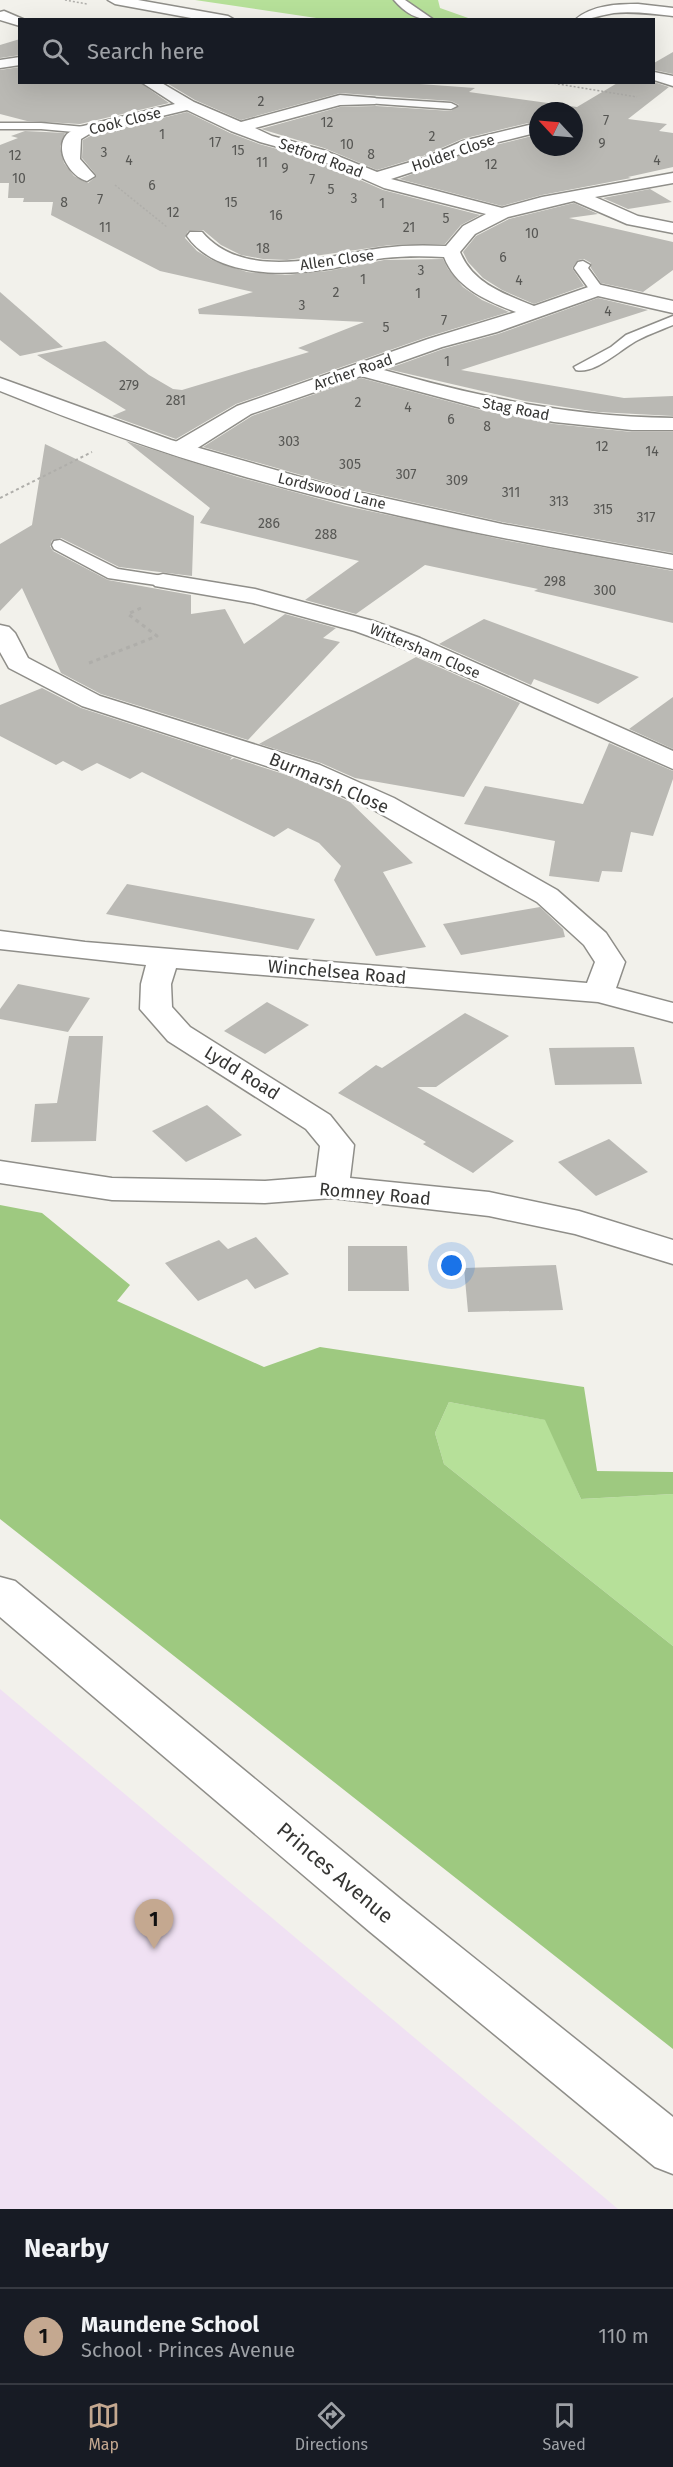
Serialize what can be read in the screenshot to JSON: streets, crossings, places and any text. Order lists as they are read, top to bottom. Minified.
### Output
{"streets":{"street":["Cook Close","Holder Close","Setford Road","Allen Close","Archer Road","Stag Road","Lordswood Lane","Wittersham Close","Burmarsh Close","Winchelsea Road","Lydd Road","Romney Road","Princes Avenue"]},"crossings":[["Cook Close","Setford Road"],["Holder Close","Setford Road"],["Archer Road","Stag Road"],["Archer Road","Lordswood Lane"],["Burmarsh Close","Winchelsea Road"],["Winchelsea Road","Lydd Road"],["Lydd Road","Romney Road"]],"house_numbers":["2","7","12","1","2","17","9","10","15","3","8","12","4","4","11","12","9","10","7","6","5","3","7","8","15","1","12","16","5","11","21","10","18","6","3","1","4","2","1","3","4","7","5","1","279","281","2","4","6","8","303","12","14","305","307","309","311","313","315","317","286","288","298","300"],"north":"top left","page":{"search":"Search here","pins":"1","heading":"Nearby","list":[{"mark":"1","name":"Maundene School","note":"School · Princes Avenue","value":"110 m"}],"nav":["Map","Directions","Saved"]}}
